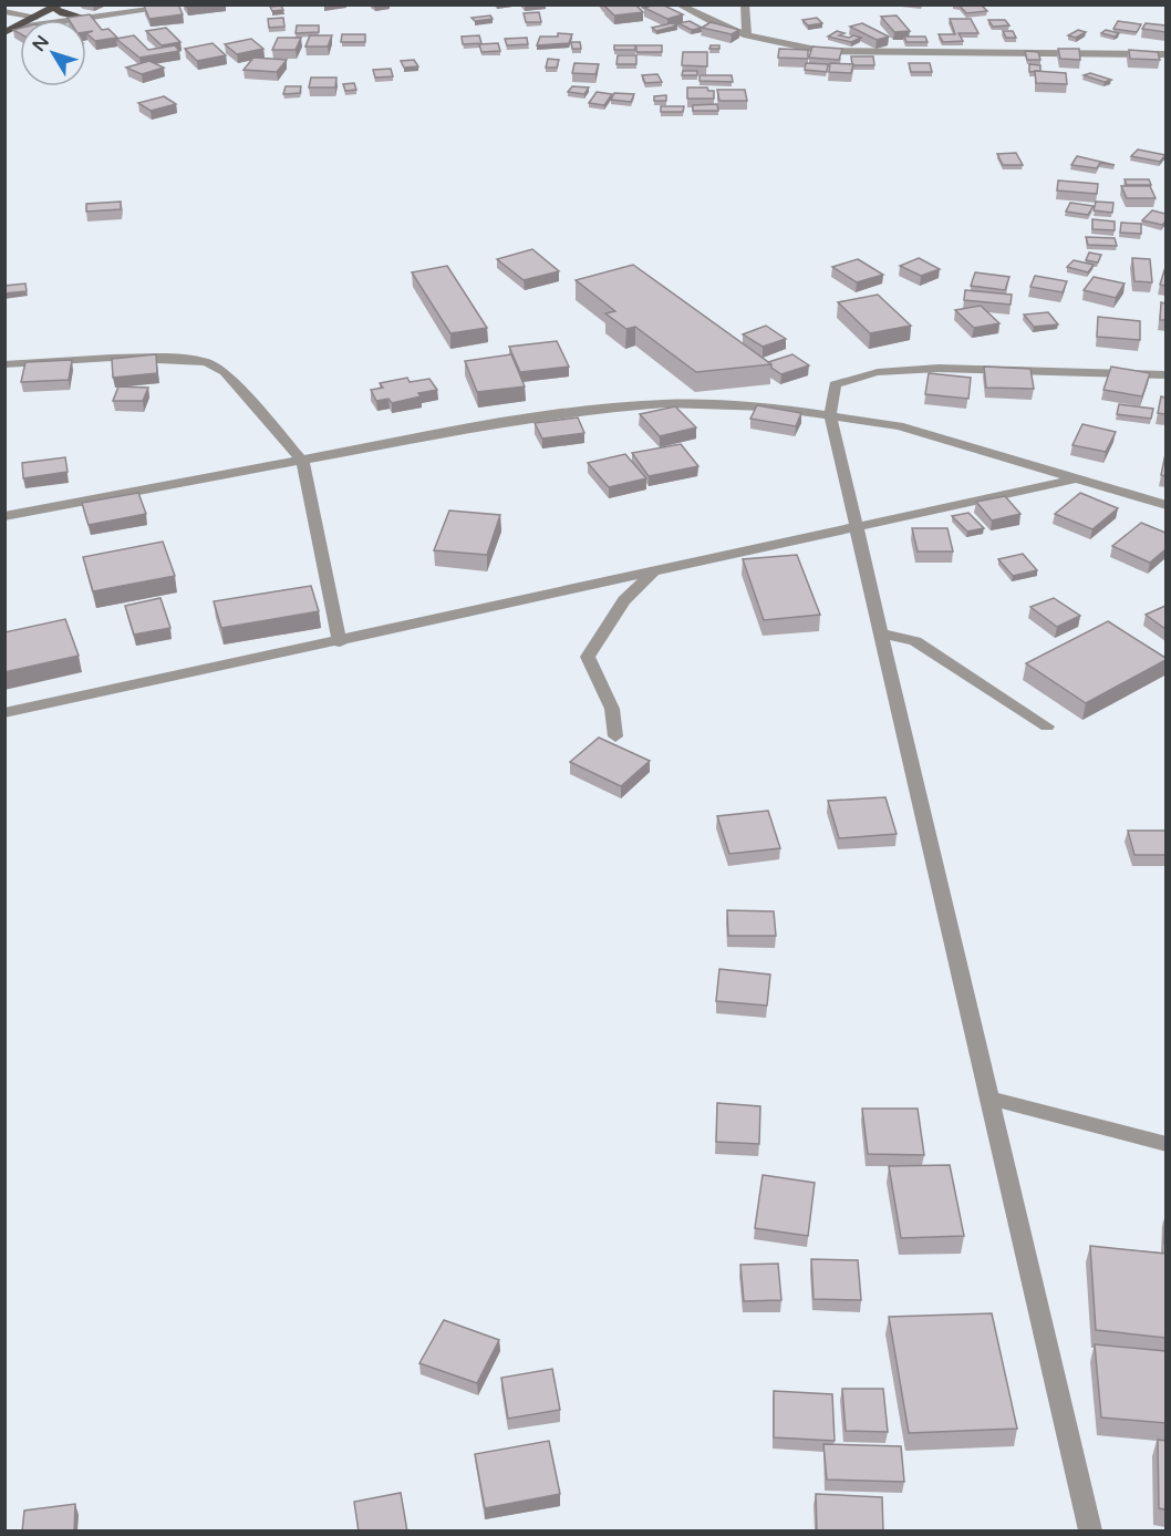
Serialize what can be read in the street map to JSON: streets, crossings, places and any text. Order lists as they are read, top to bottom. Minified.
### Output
{"north":"top left"}
